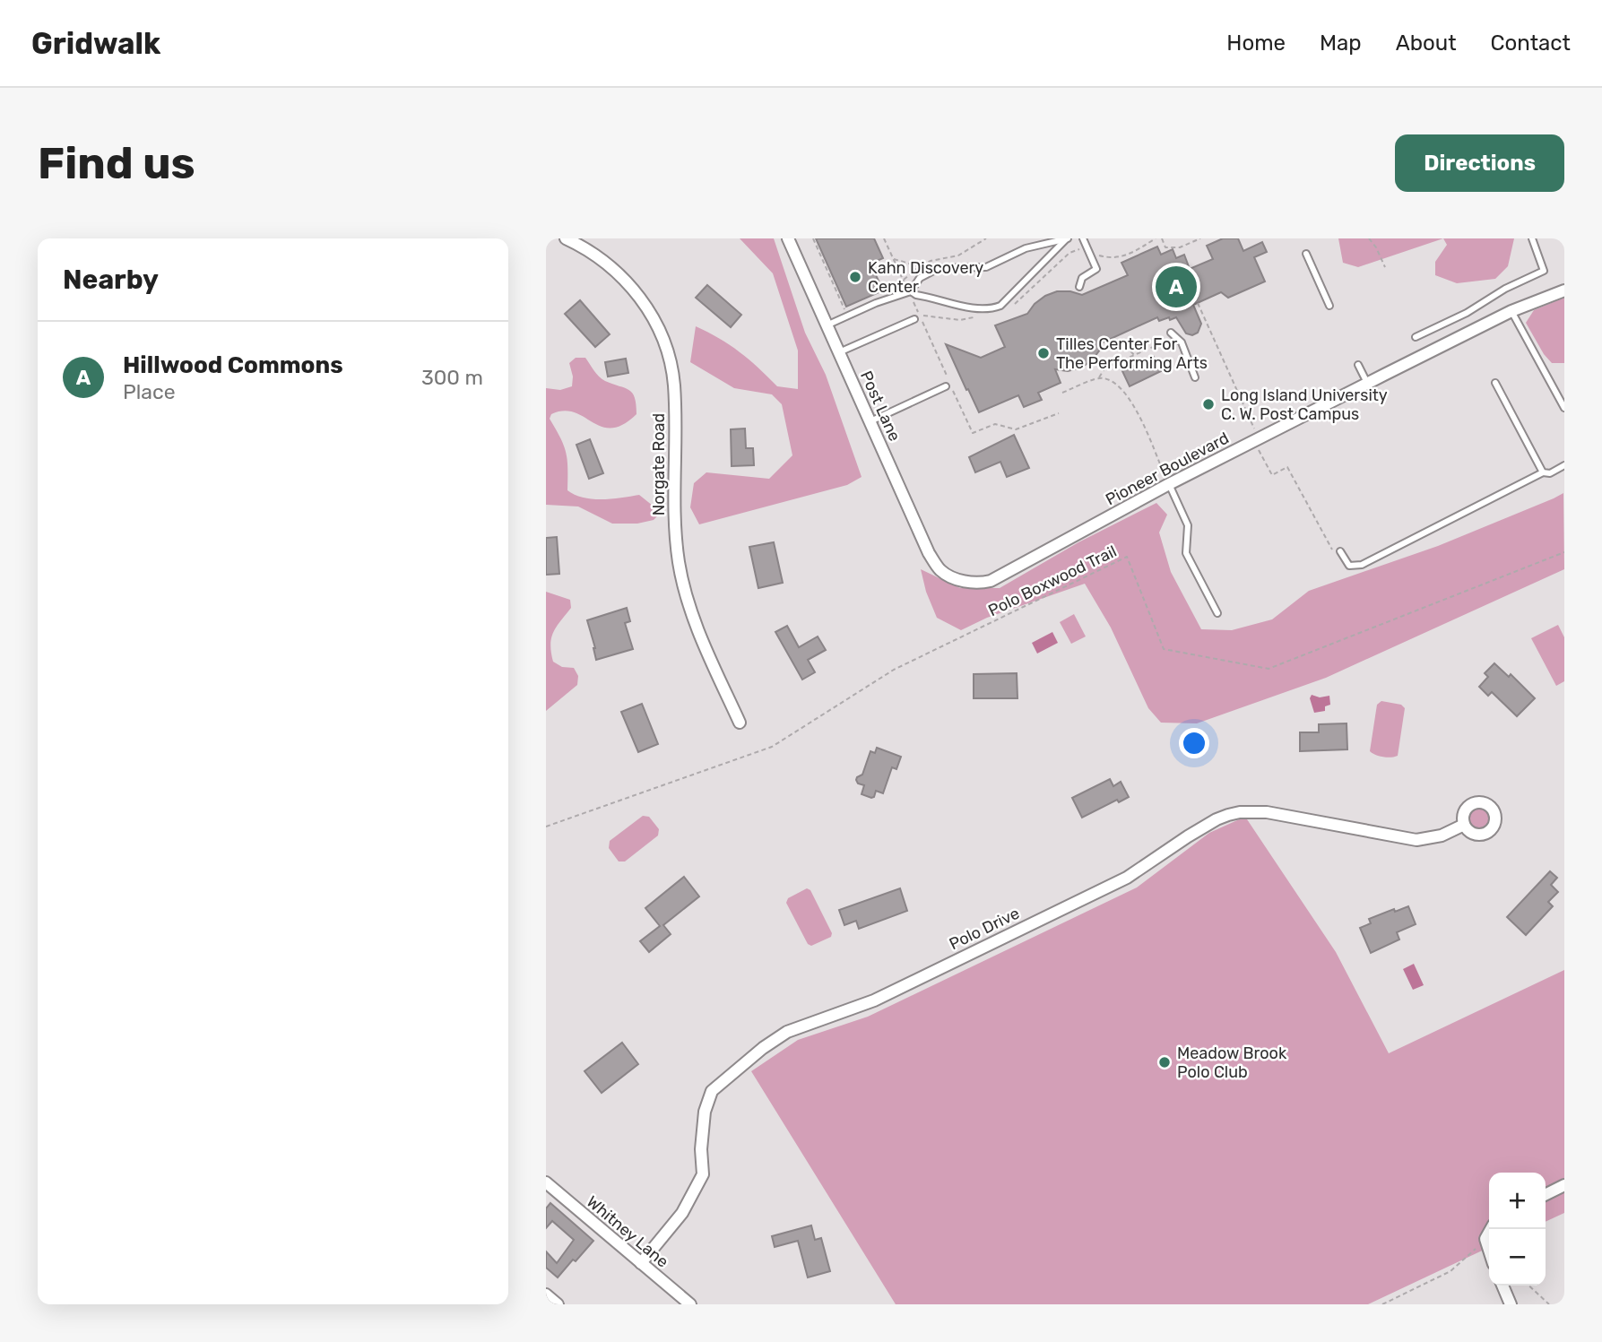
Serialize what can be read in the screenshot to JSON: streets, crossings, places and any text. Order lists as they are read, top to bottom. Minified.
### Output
{"streets":{"street":["Post Lane","Norgate Road","Pioneer Boulevard","Polo Drive","Whitney Lane"],"path":["Polo Boxwood Trail"]},"crossings":[["Post Lane","Pioneer Boulevard"],["Polo Drive","Whitney Lane"]],"places":["Kahn Discovery Center","Tilles Center For The Performing Arts","Long Island University C. W. Post Campus","Meadow Brook Polo Club"],"page":{"header":"Gridwalk","nav":["Home","Map","About","Contact"],"buttons":"Directions","title":"Find us","heading":"Nearby","pins":"A","list":[{"mark":"A","name":"Hillwood Commons","note":"Place","value":"300 m"}],"map_buttons":["+","−"]}}
